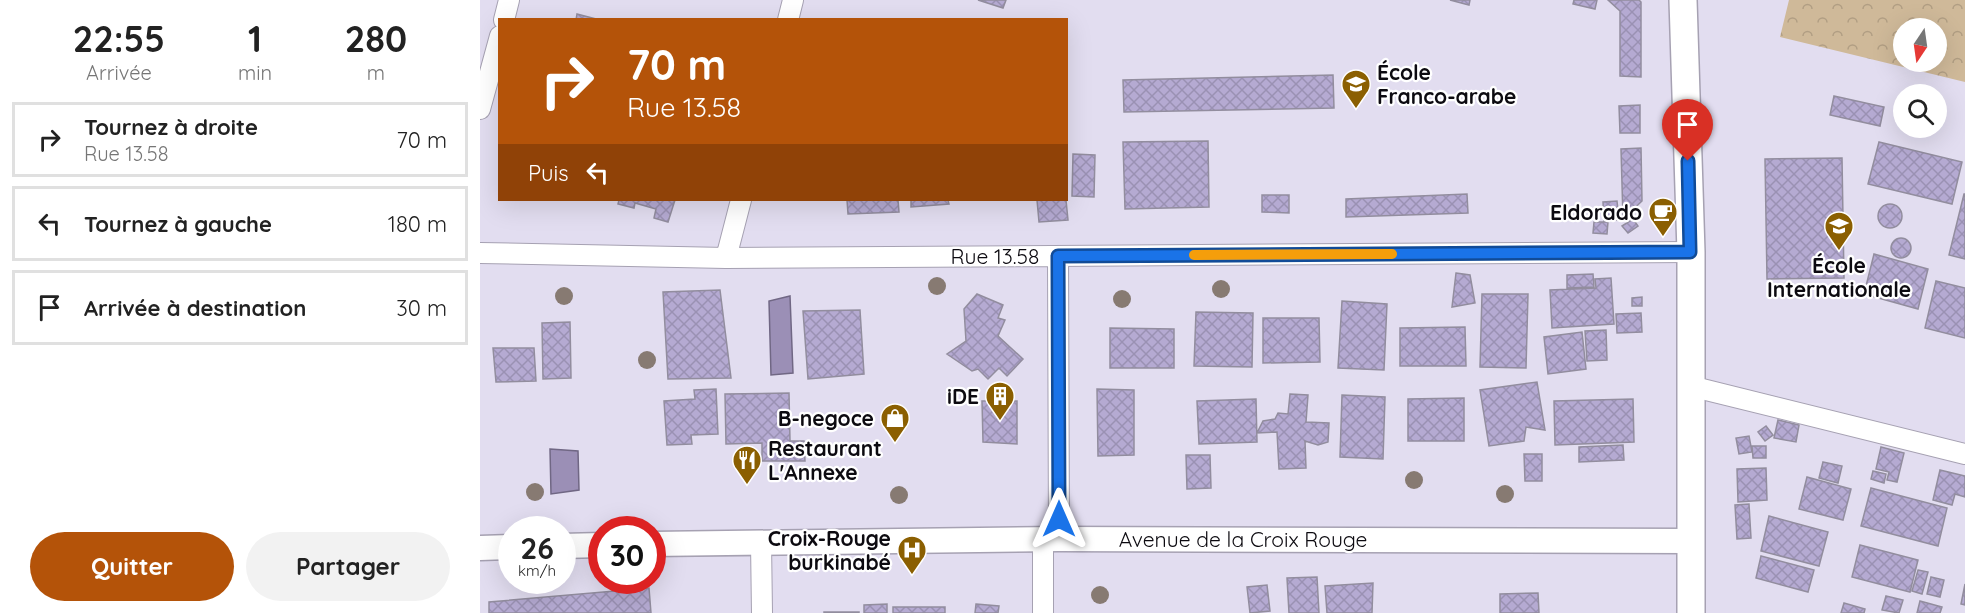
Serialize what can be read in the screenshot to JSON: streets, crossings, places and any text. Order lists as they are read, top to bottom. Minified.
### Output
{"streets":{"street":["Rue 13.58","Avenue de la Croix Rouge"]},"places":{"school or university":["École Franco-arabe","École Internationale"],"cafe":["Eldorado"],"building":["iDE"],"shop":["B-negoce"],"restaurant":["Restaurant L'Annexe"],"hospital":["Croix-Rouge burkinabé"]},"north":"bottom","page":{"eta":["22:55","Arrivée","1","min","280","m"],"turn":["70 m","Rue 13.58"],"list":[{"name":"Tournez à droite","note":"Rue 13.58","value":"70 m"},{"name":"Tournez à gauche","value":"180 m"},{"name":"Arrivée à destination","value":"30 m"}],"then":"Puis","speed":"26 km/h","limit":"30","buttons":["Quitter","Partager"]}}
